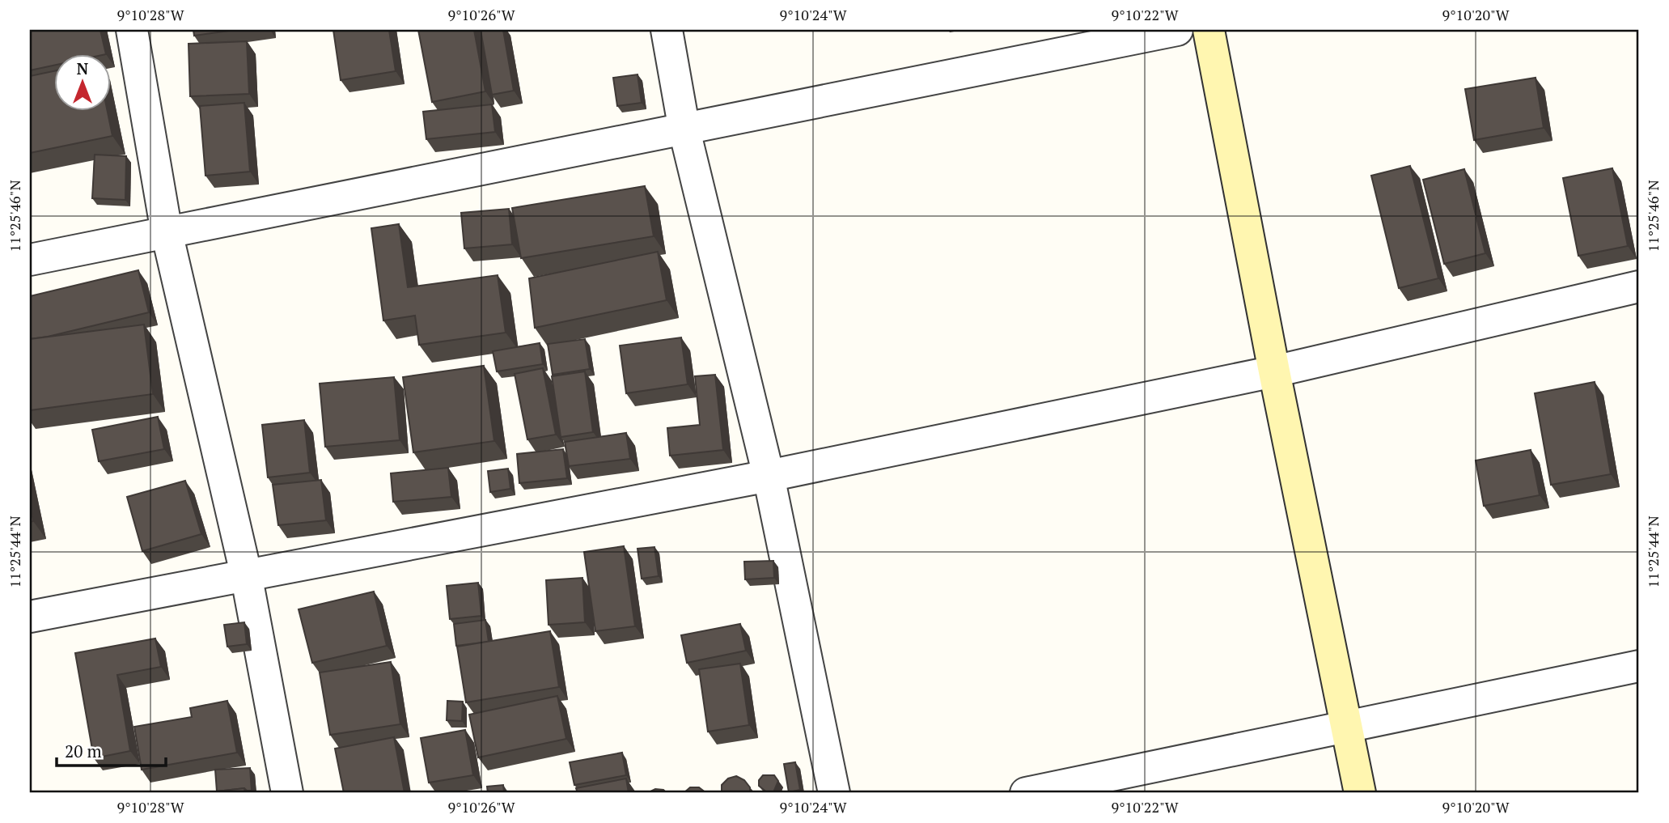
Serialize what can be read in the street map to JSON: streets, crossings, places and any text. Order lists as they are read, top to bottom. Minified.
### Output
{"scale_bar":"20 m","north":"top","coordinates":["9°10'28\"W","9°10'26\"W","9°10'24\"W","9°10'22\"W","9°10'20\"W","11°25'46\"N","11°25'44\"N"]}
